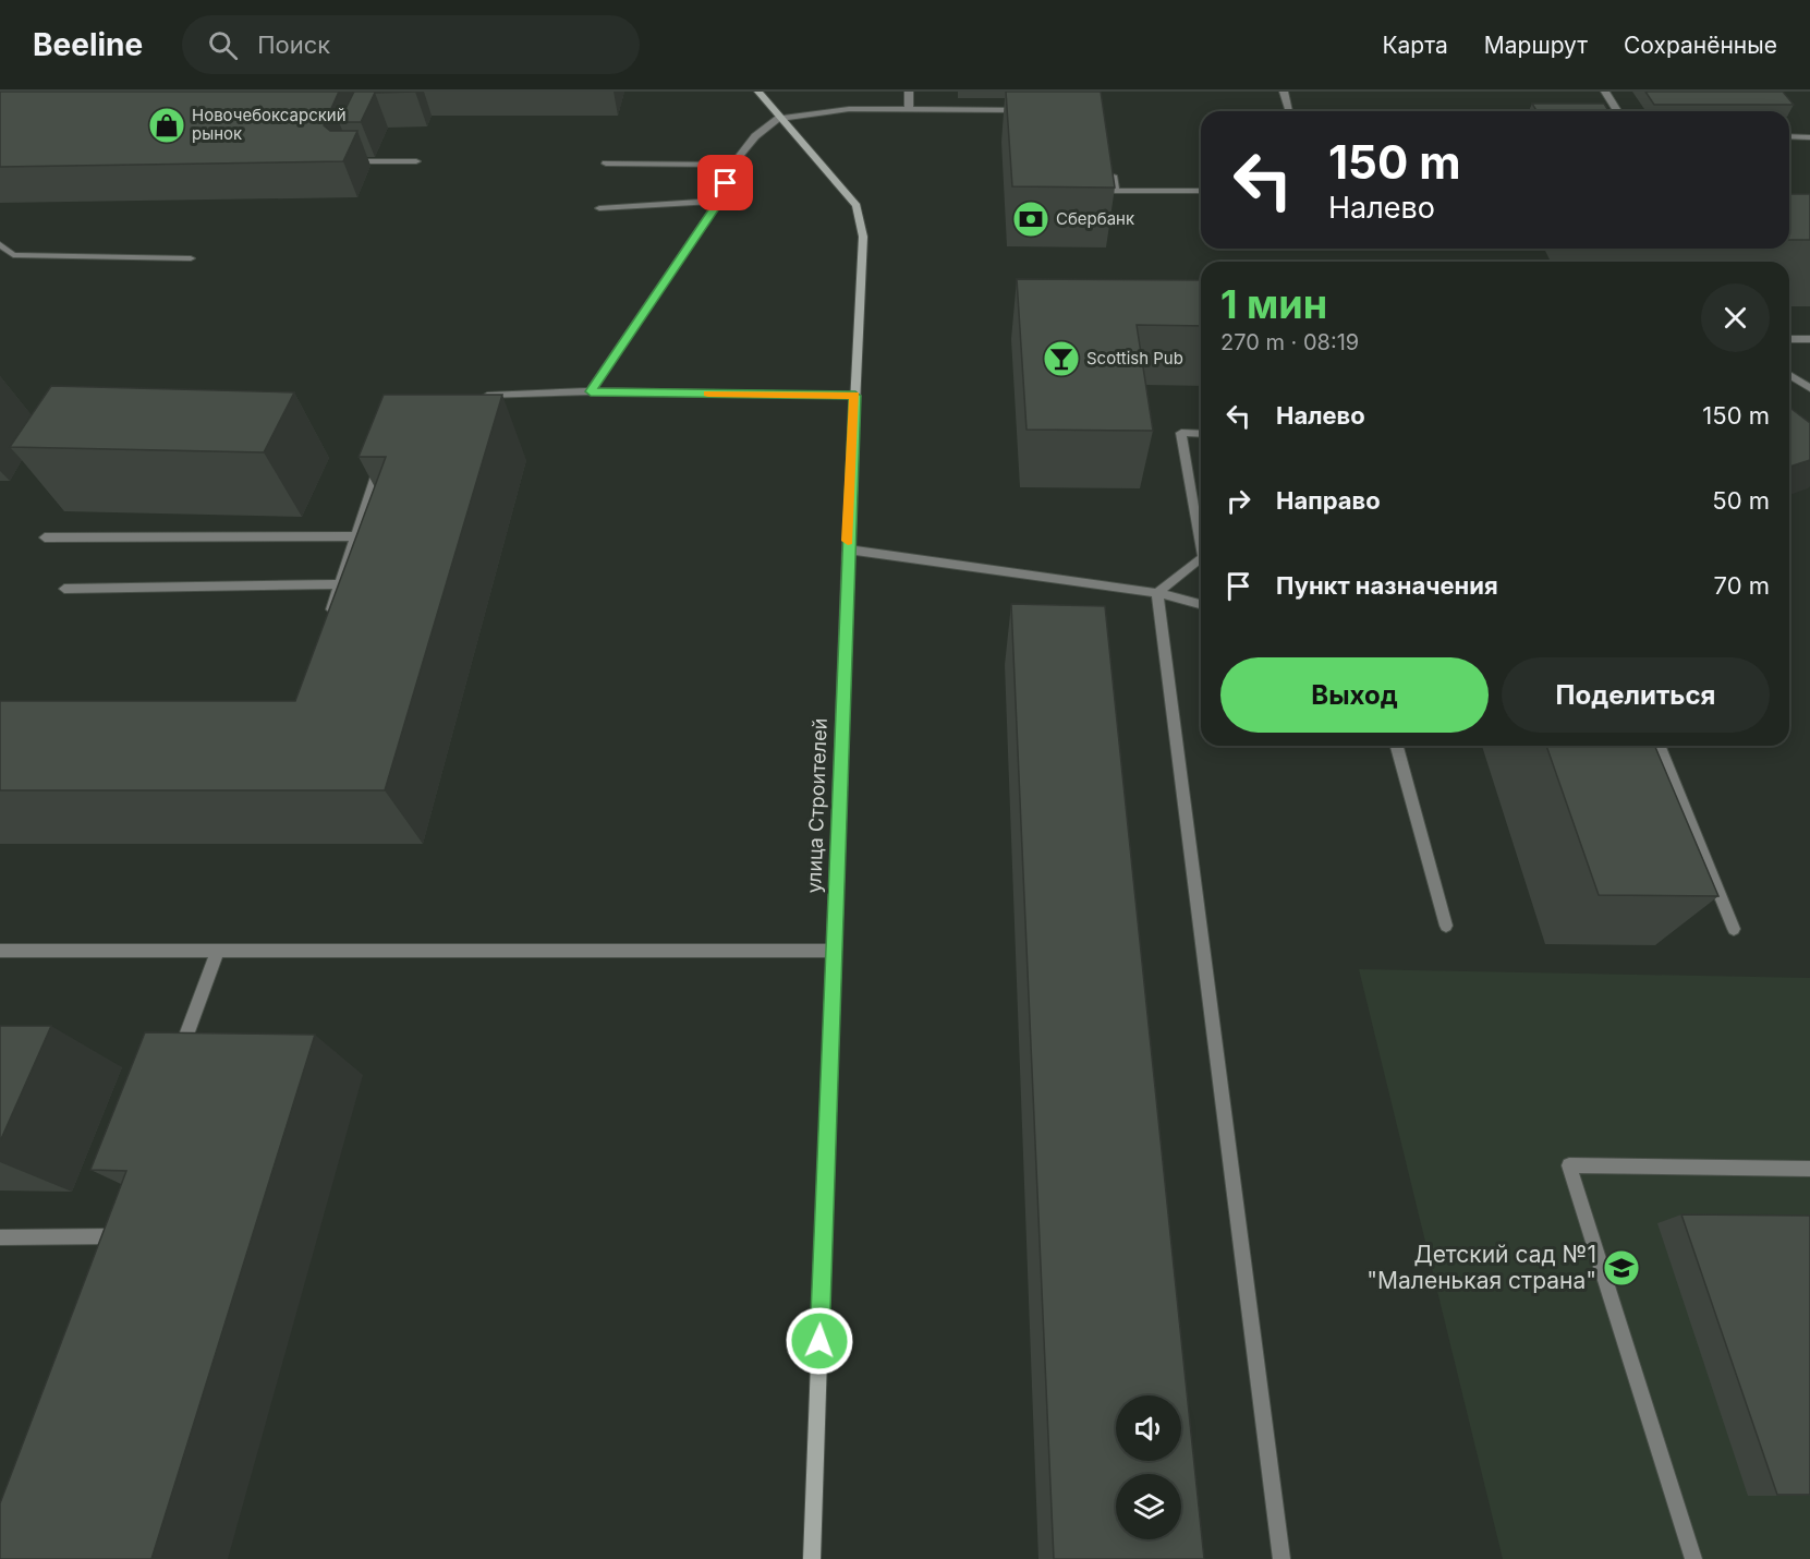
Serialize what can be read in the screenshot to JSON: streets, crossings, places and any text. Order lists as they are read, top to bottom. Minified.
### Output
{"streets":{"street":["улица Строителей"]},"places":{"shop":["Новочебоксарский рынок"],"bank":["Сбербанк"],"bar":["Scottish Pub"],"school or university":["Детский сад №1 \"Маленькая страна\""]},"page":{"header":"Beeline","search":"Поиск","nav":["Карта","Маршрут","Сохранённые"],"turn":["150 m","Налево"],"heading":["1 мин","270 m · 08:19"],"list":[{"name":"Налево","value":"150 m"},{"name":"Направо","value":"50 m"},{"name":"Пункт назначения","value":"70 m"}],"buttons":["Выход","Поделиться"]}}
